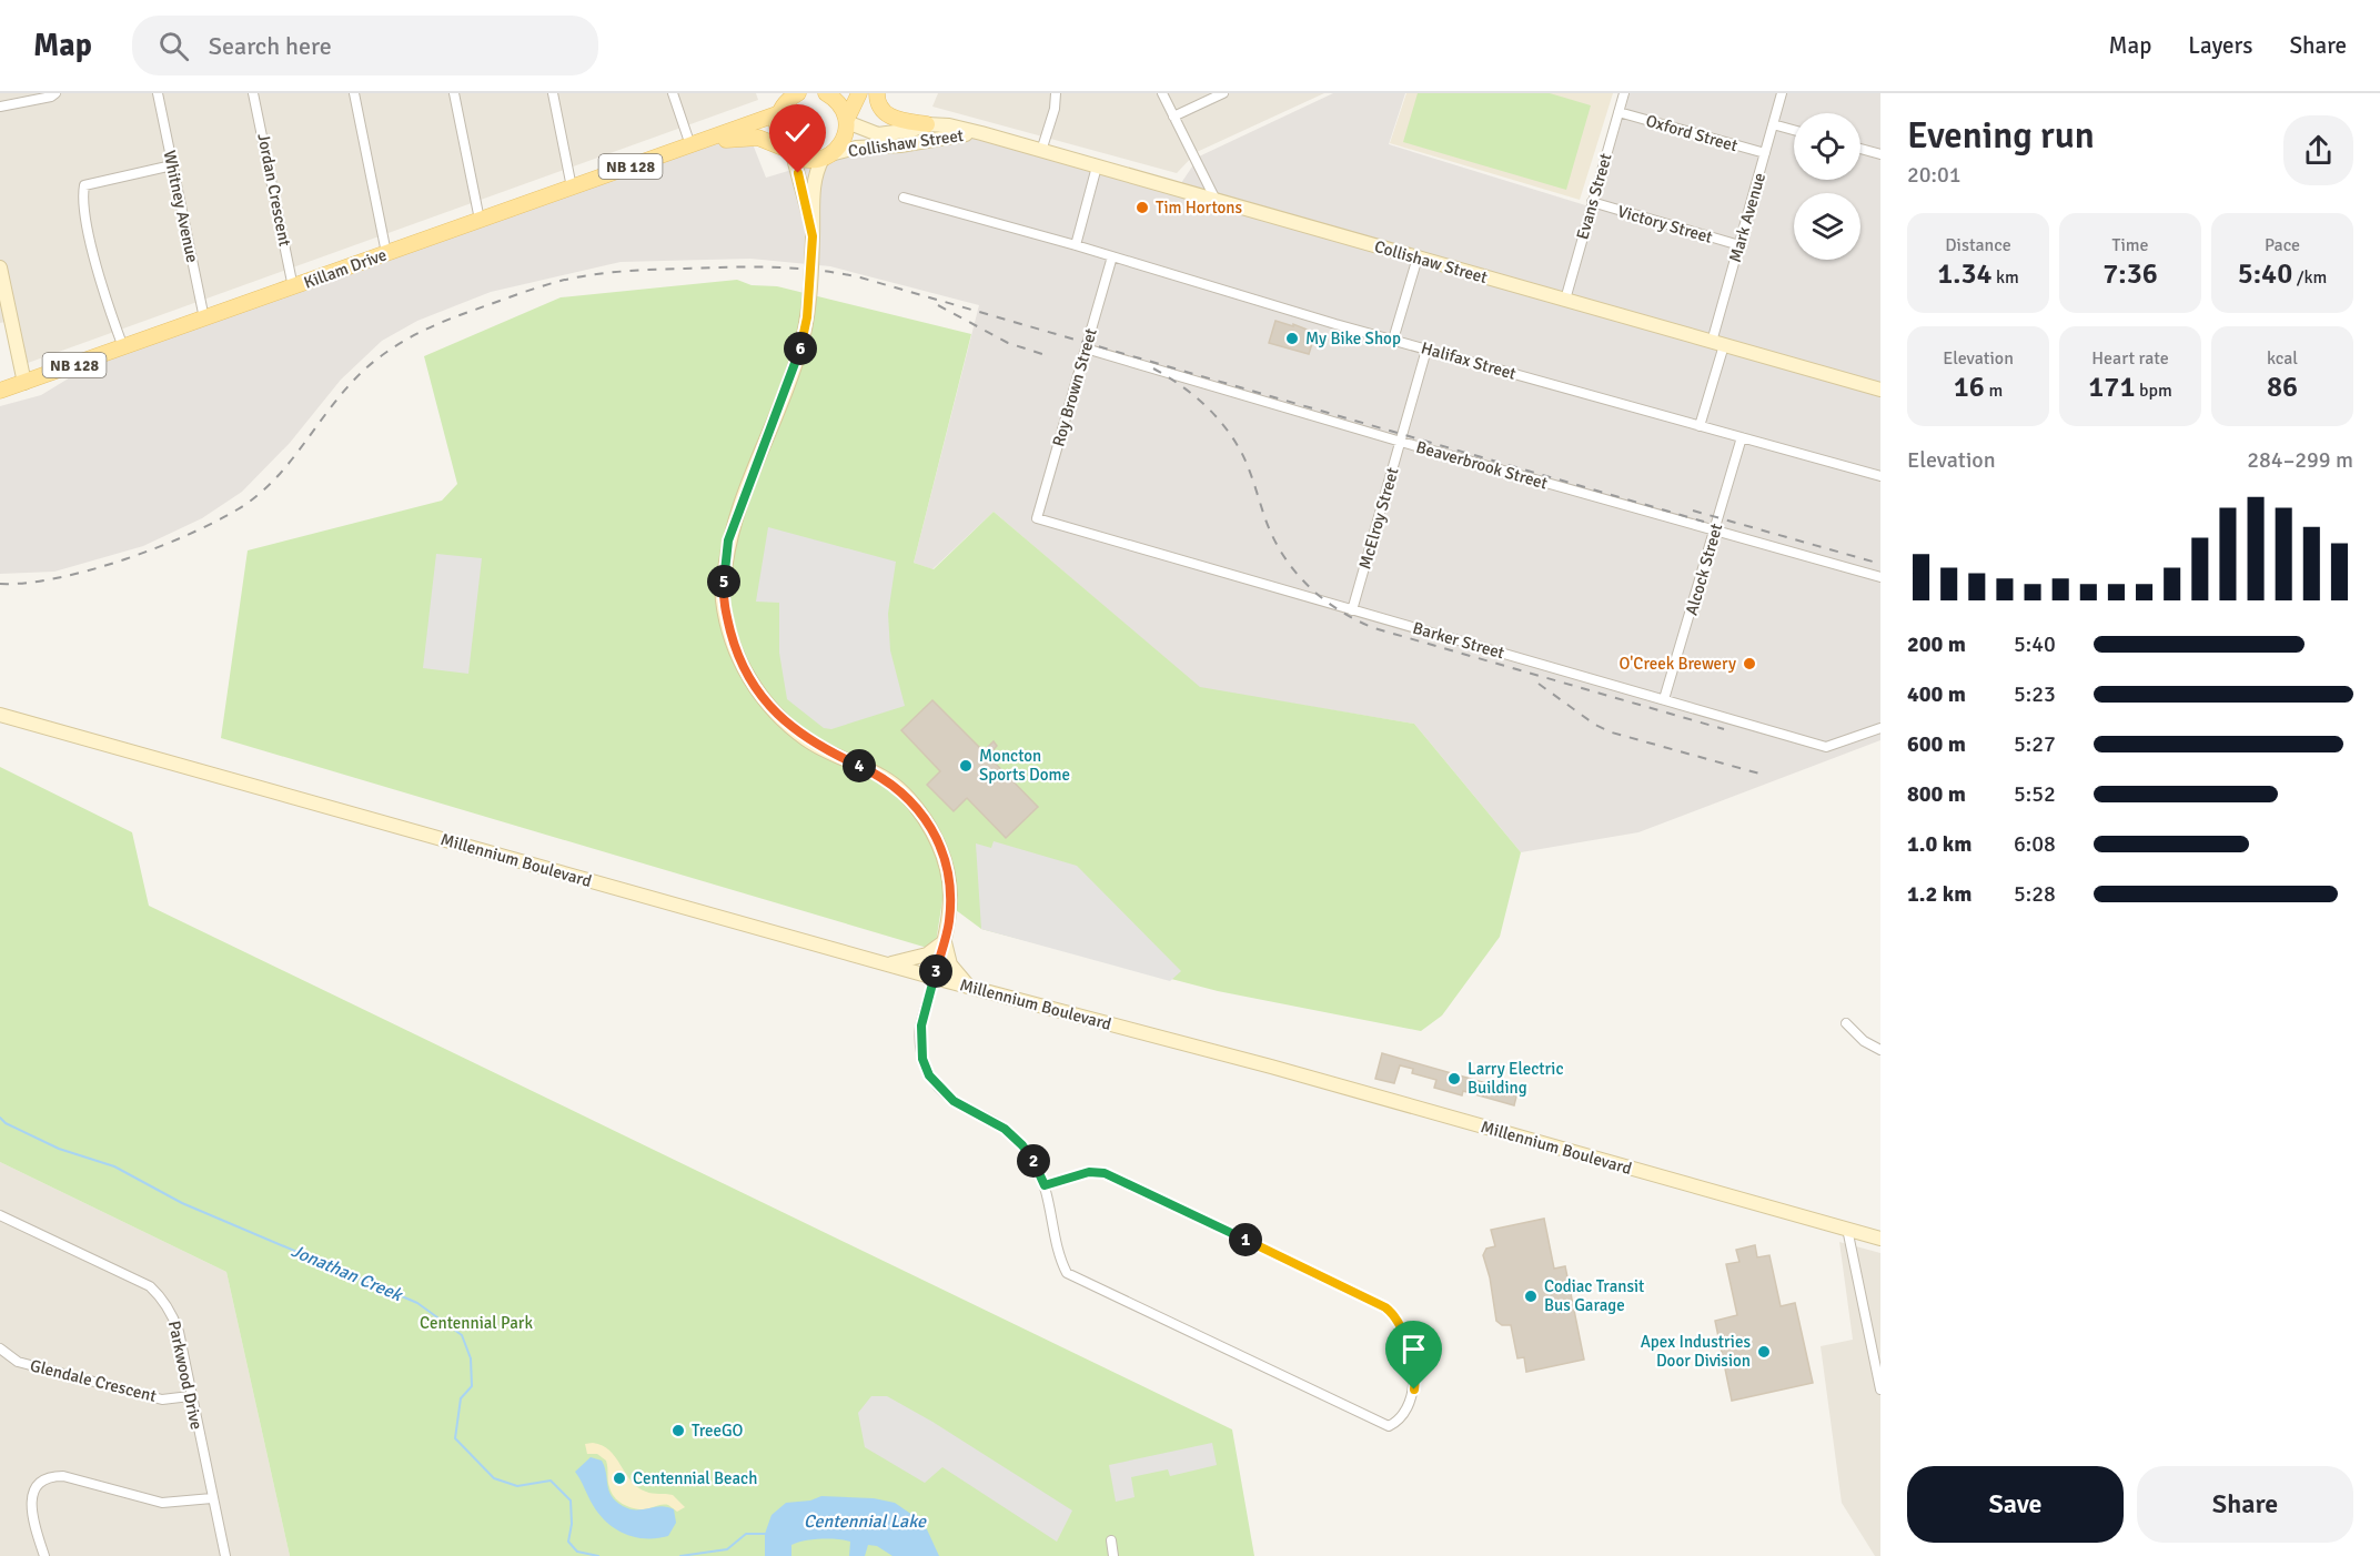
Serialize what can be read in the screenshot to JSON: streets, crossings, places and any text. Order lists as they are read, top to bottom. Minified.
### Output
{"streets":{"main road":["NB 128","Killam Drive"],"street":["Oxford Street","Collishaw Street","Jordan Crescent","Evans Street","Whitney Avenue","Mark Avenue","Victory Street","Halifax Street","Roy Brown Street","Beaverbrook Street","McElroy Street","Alcock Street","Barker Street","Millennium Boulevard","Parkwood Drive","Glendale Crescent"]},"crossings":[["Oxford Street","Evans Street"],["Oxford Street","Mark Avenue"],["Collishaw Street","Evans Street"],["Collishaw Street","Mark Avenue"],["Collishaw Street","Killam Drive"],["Jordan Crescent","Killam Drive"],["Evans Street","Victory Street"],["Whitney Avenue","Killam Drive"],["Mark Avenue","Victory Street"],["Mark Avenue","Halifax Street"],["Halifax Street","Roy Brown Street"],["Halifax Street","McElroy Street"],["Halifax Street","Alcock Street"],["Roy Brown Street","Beaverbrook Street"],["Roy Brown Street","Barker Street"],["Beaverbrook Street","McElroy Street"],["Beaverbrook Street","Alcock Street"],["McElroy Street","Barker Street"],["Alcock Street","Barker Street"],["Parkwood Drive","Glendale Crescent"]],"water":["Jonathan Creek","Centennial Lake"],"parks":["Centennial Park"],"places":["Tim Hortons","My Bike Shop","O'Creek Brewery","Moncton Sports Dome","Larry Electric Building","Codiac Transit Bus Garage","Apex Industries Door Division","TreeGO","Centennial Beach"],"page":{"header":"Map","search":"Search here","nav":["Map","Layers","Share"],"heading":["Evening run","20:01"],"stats":[["Distance","1.34 km"],["Time","7:36"],["Pace","5:40 /km"],["Elevation","16 m"],["Heart rate","171 bpm"],["kcal","86"]],"pins":["6","5","4","3","2","1"],"chart":["Elevation","284–299 m"],"list":[{"name":"200 m","note":"5:40"},{"name":"400 m","note":"5:23"},{"name":"600 m","note":"5:27"},{"name":"800 m","note":"5:52"},{"name":"1.0 km","note":"6:08"},{"name":"1.2 km","note":"5:28"}],"buttons":["Save","Share"]}}
